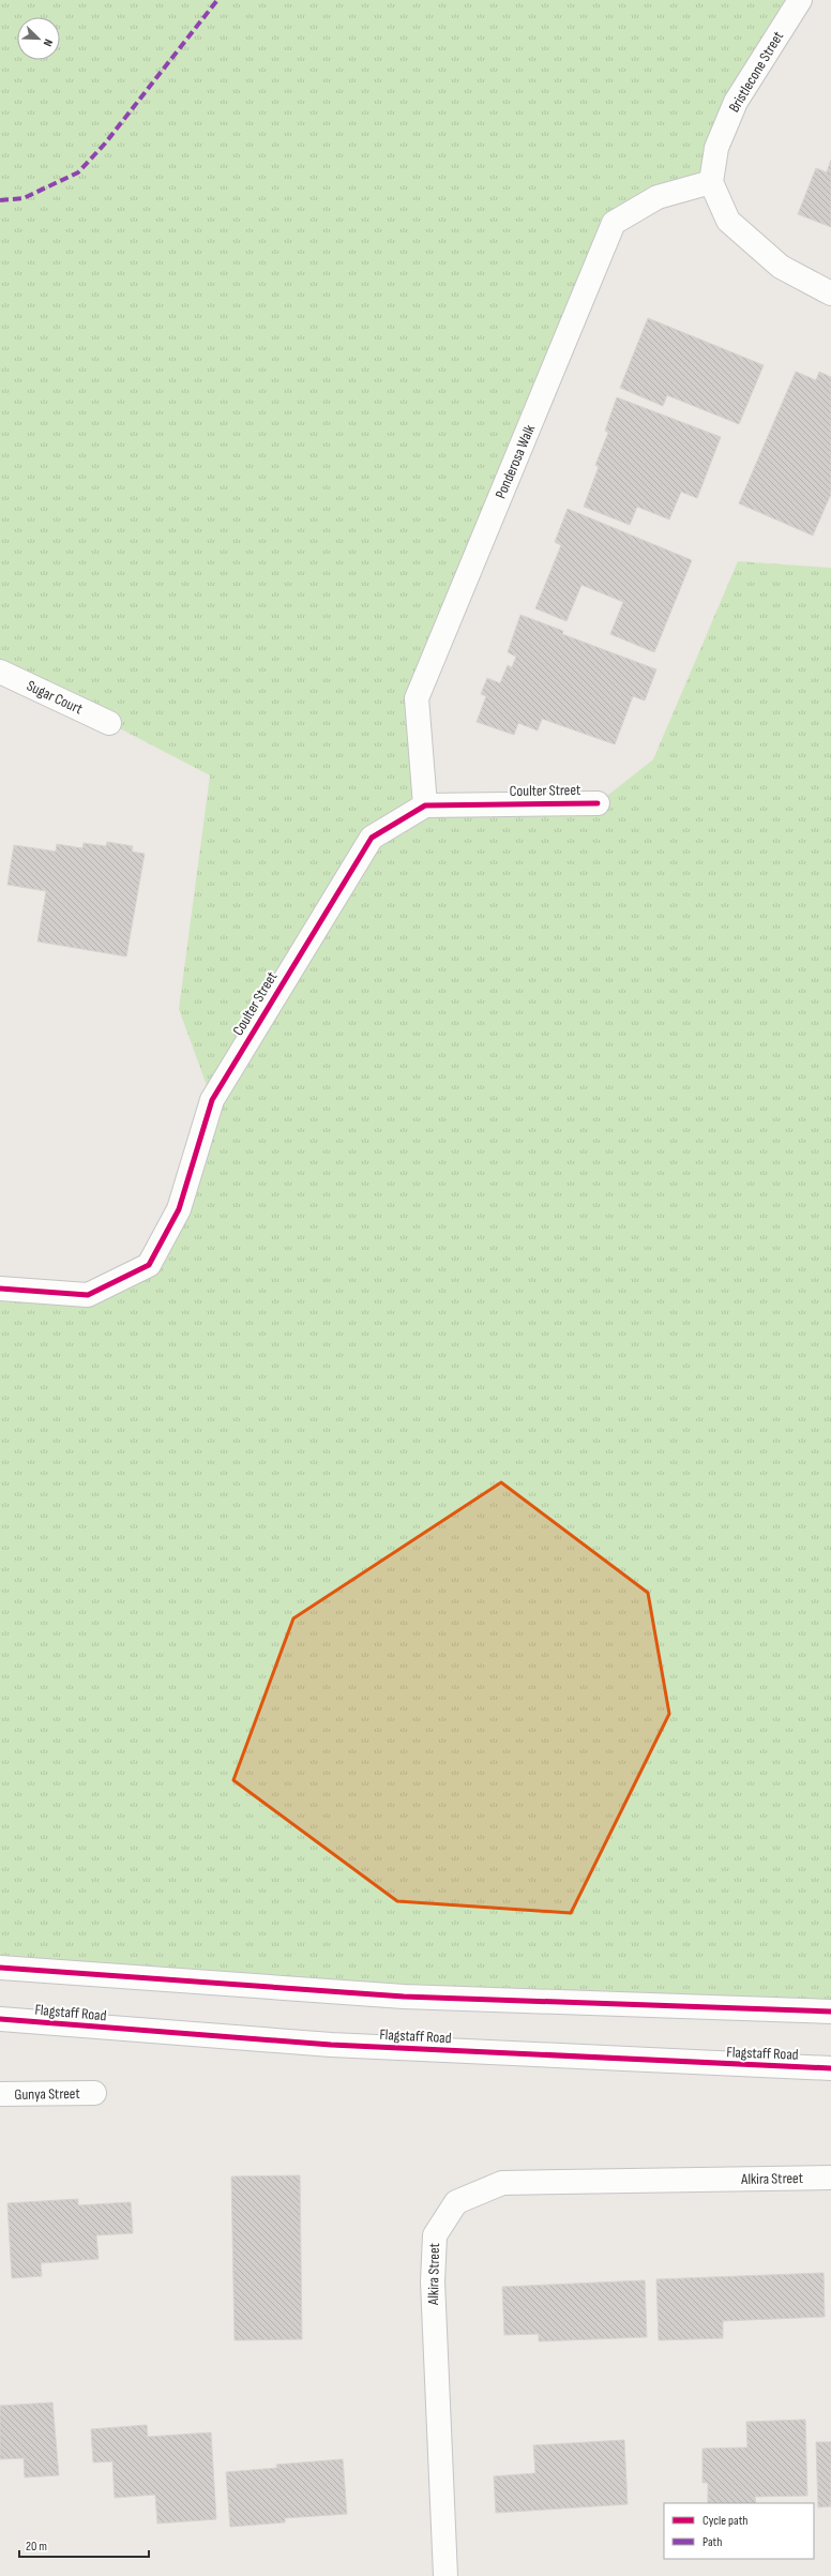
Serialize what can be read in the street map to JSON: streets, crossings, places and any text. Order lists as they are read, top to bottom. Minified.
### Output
{"streets":{"street":["Bristlecone Street","Ponderosa Walk","Sugar Court","Coulter Street","Flagstaff Road","Gunya Street","Alkira Street"]},"crossings":[["Bristlecone Street","Ponderosa Walk"],["Ponderosa Walk","Coulter Street"]],"legend":["Cycle path","Path"],"scale_bar":"20 m","north":"bottom right"}
